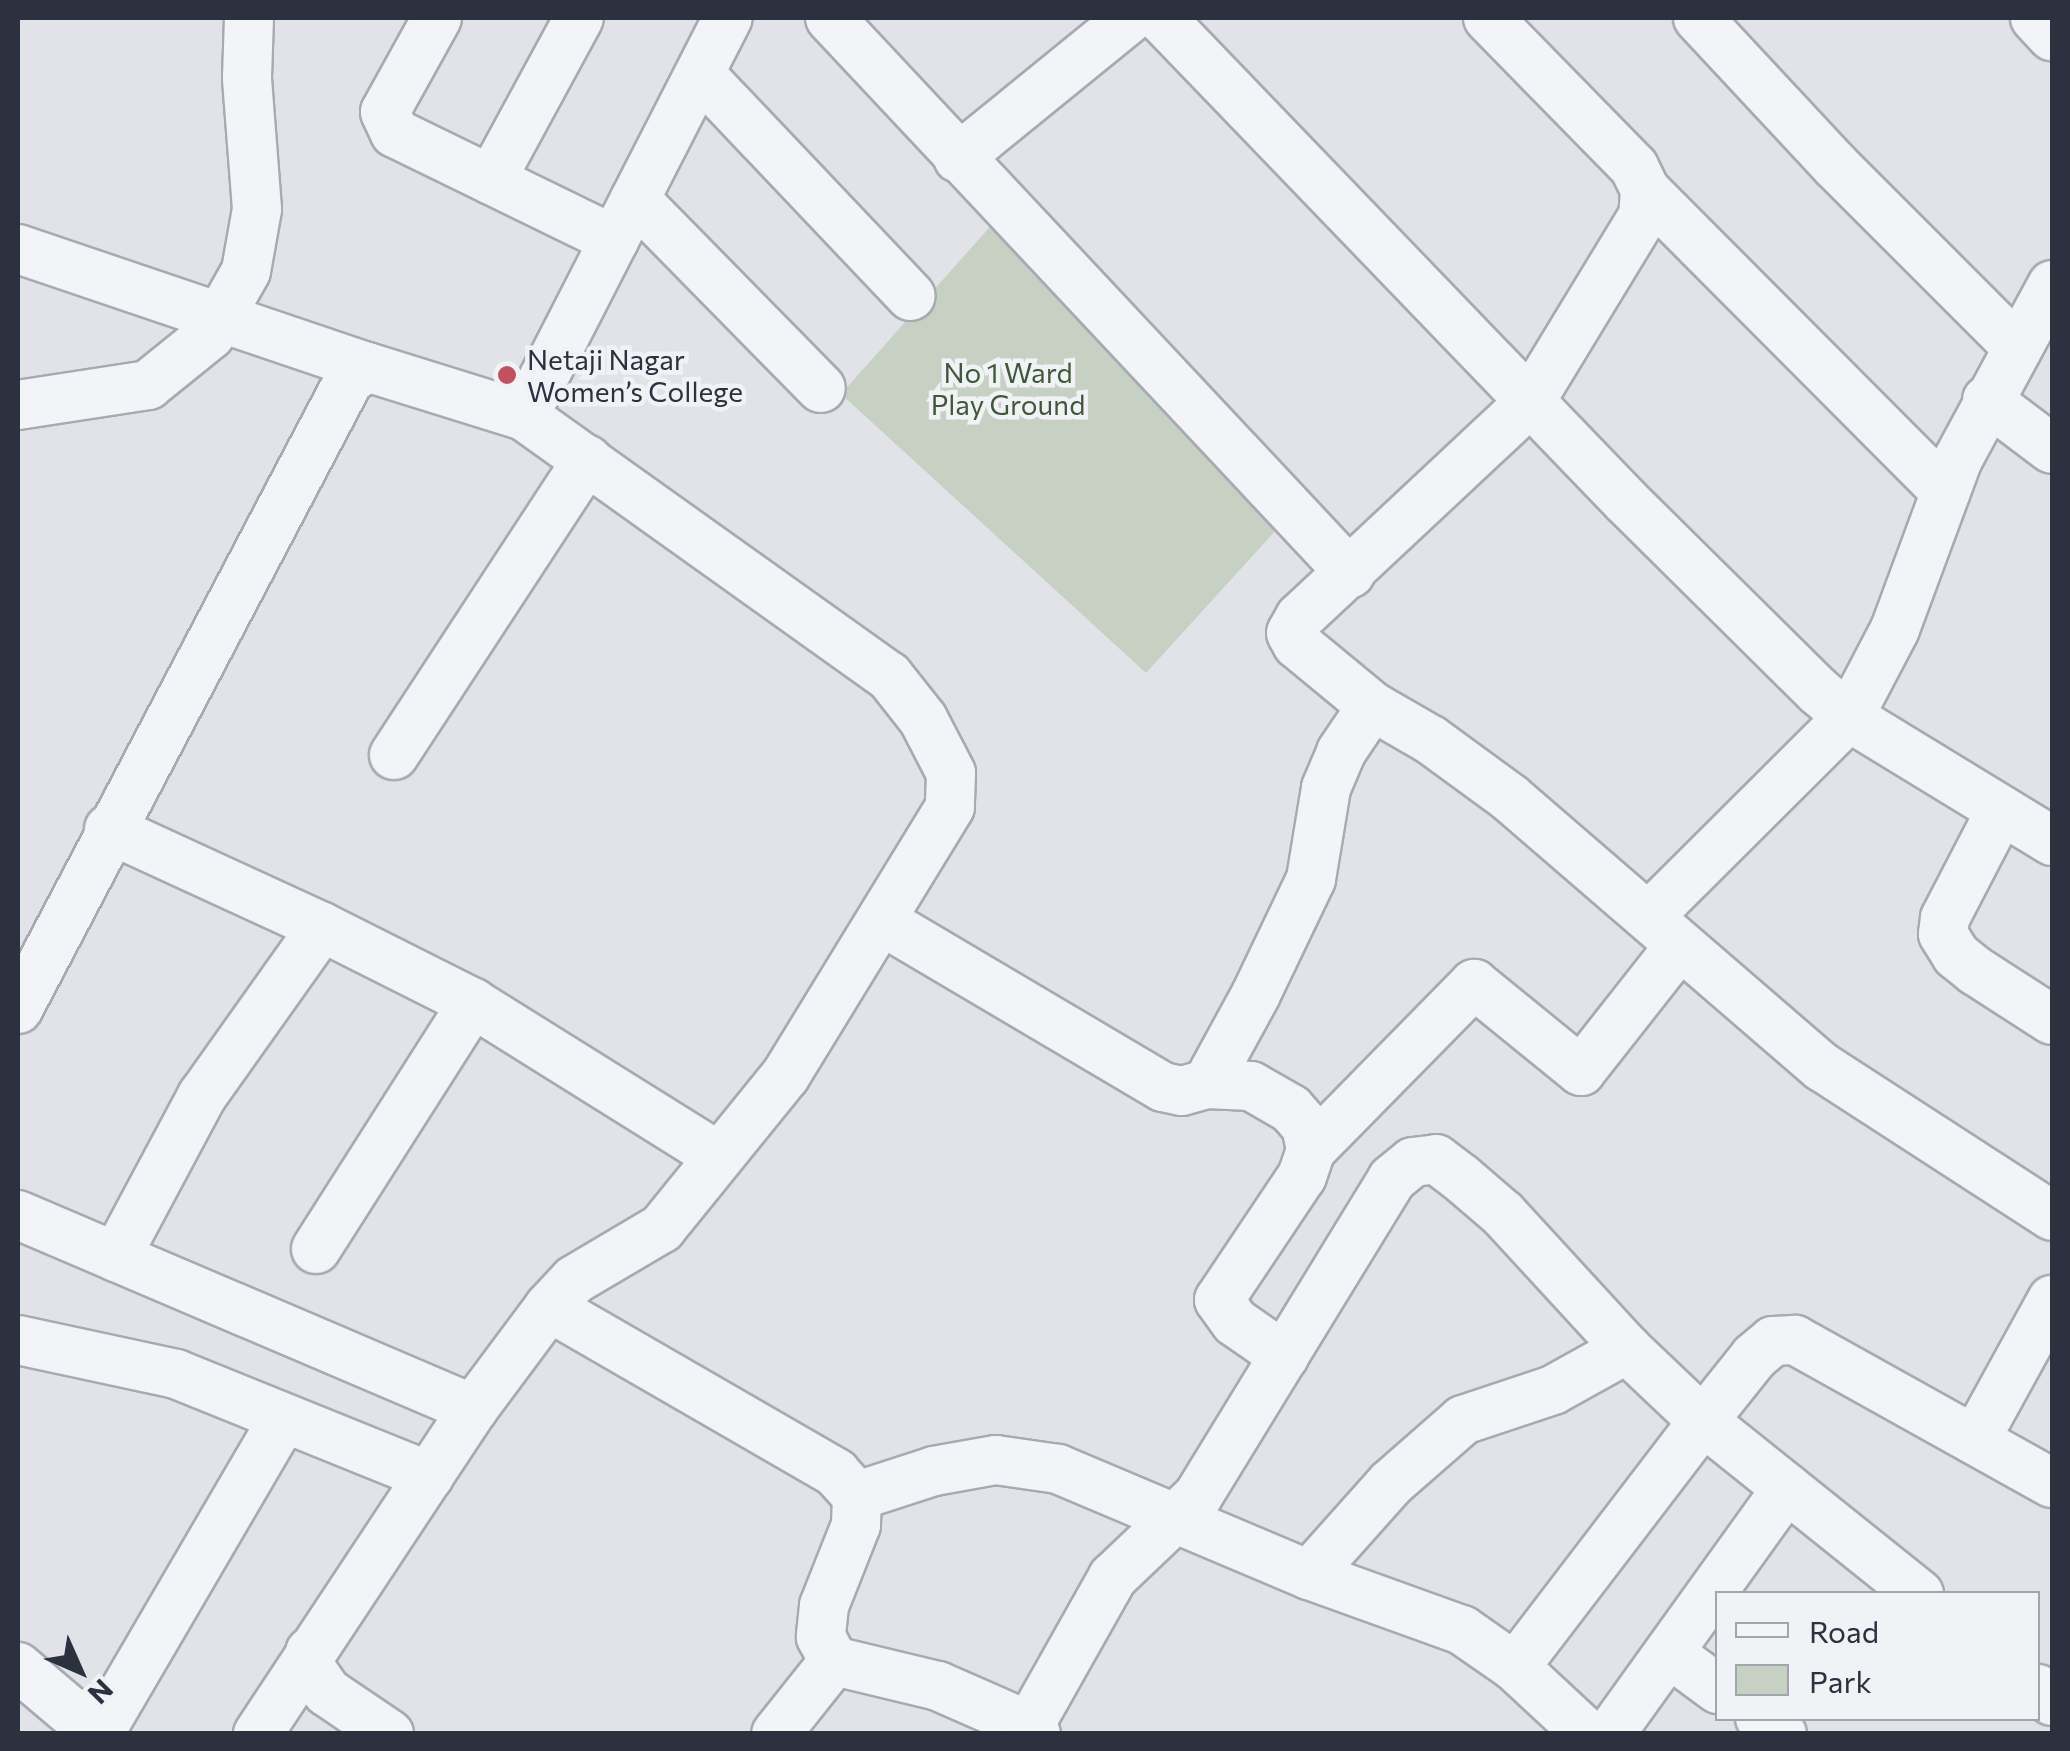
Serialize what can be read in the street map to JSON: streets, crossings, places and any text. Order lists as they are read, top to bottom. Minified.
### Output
{"parks":["No 1 Ward Play Ground"],"places":["Netaji Nagar Women’s College"],"legend":["Road","Park"],"north":"bottom right"}
